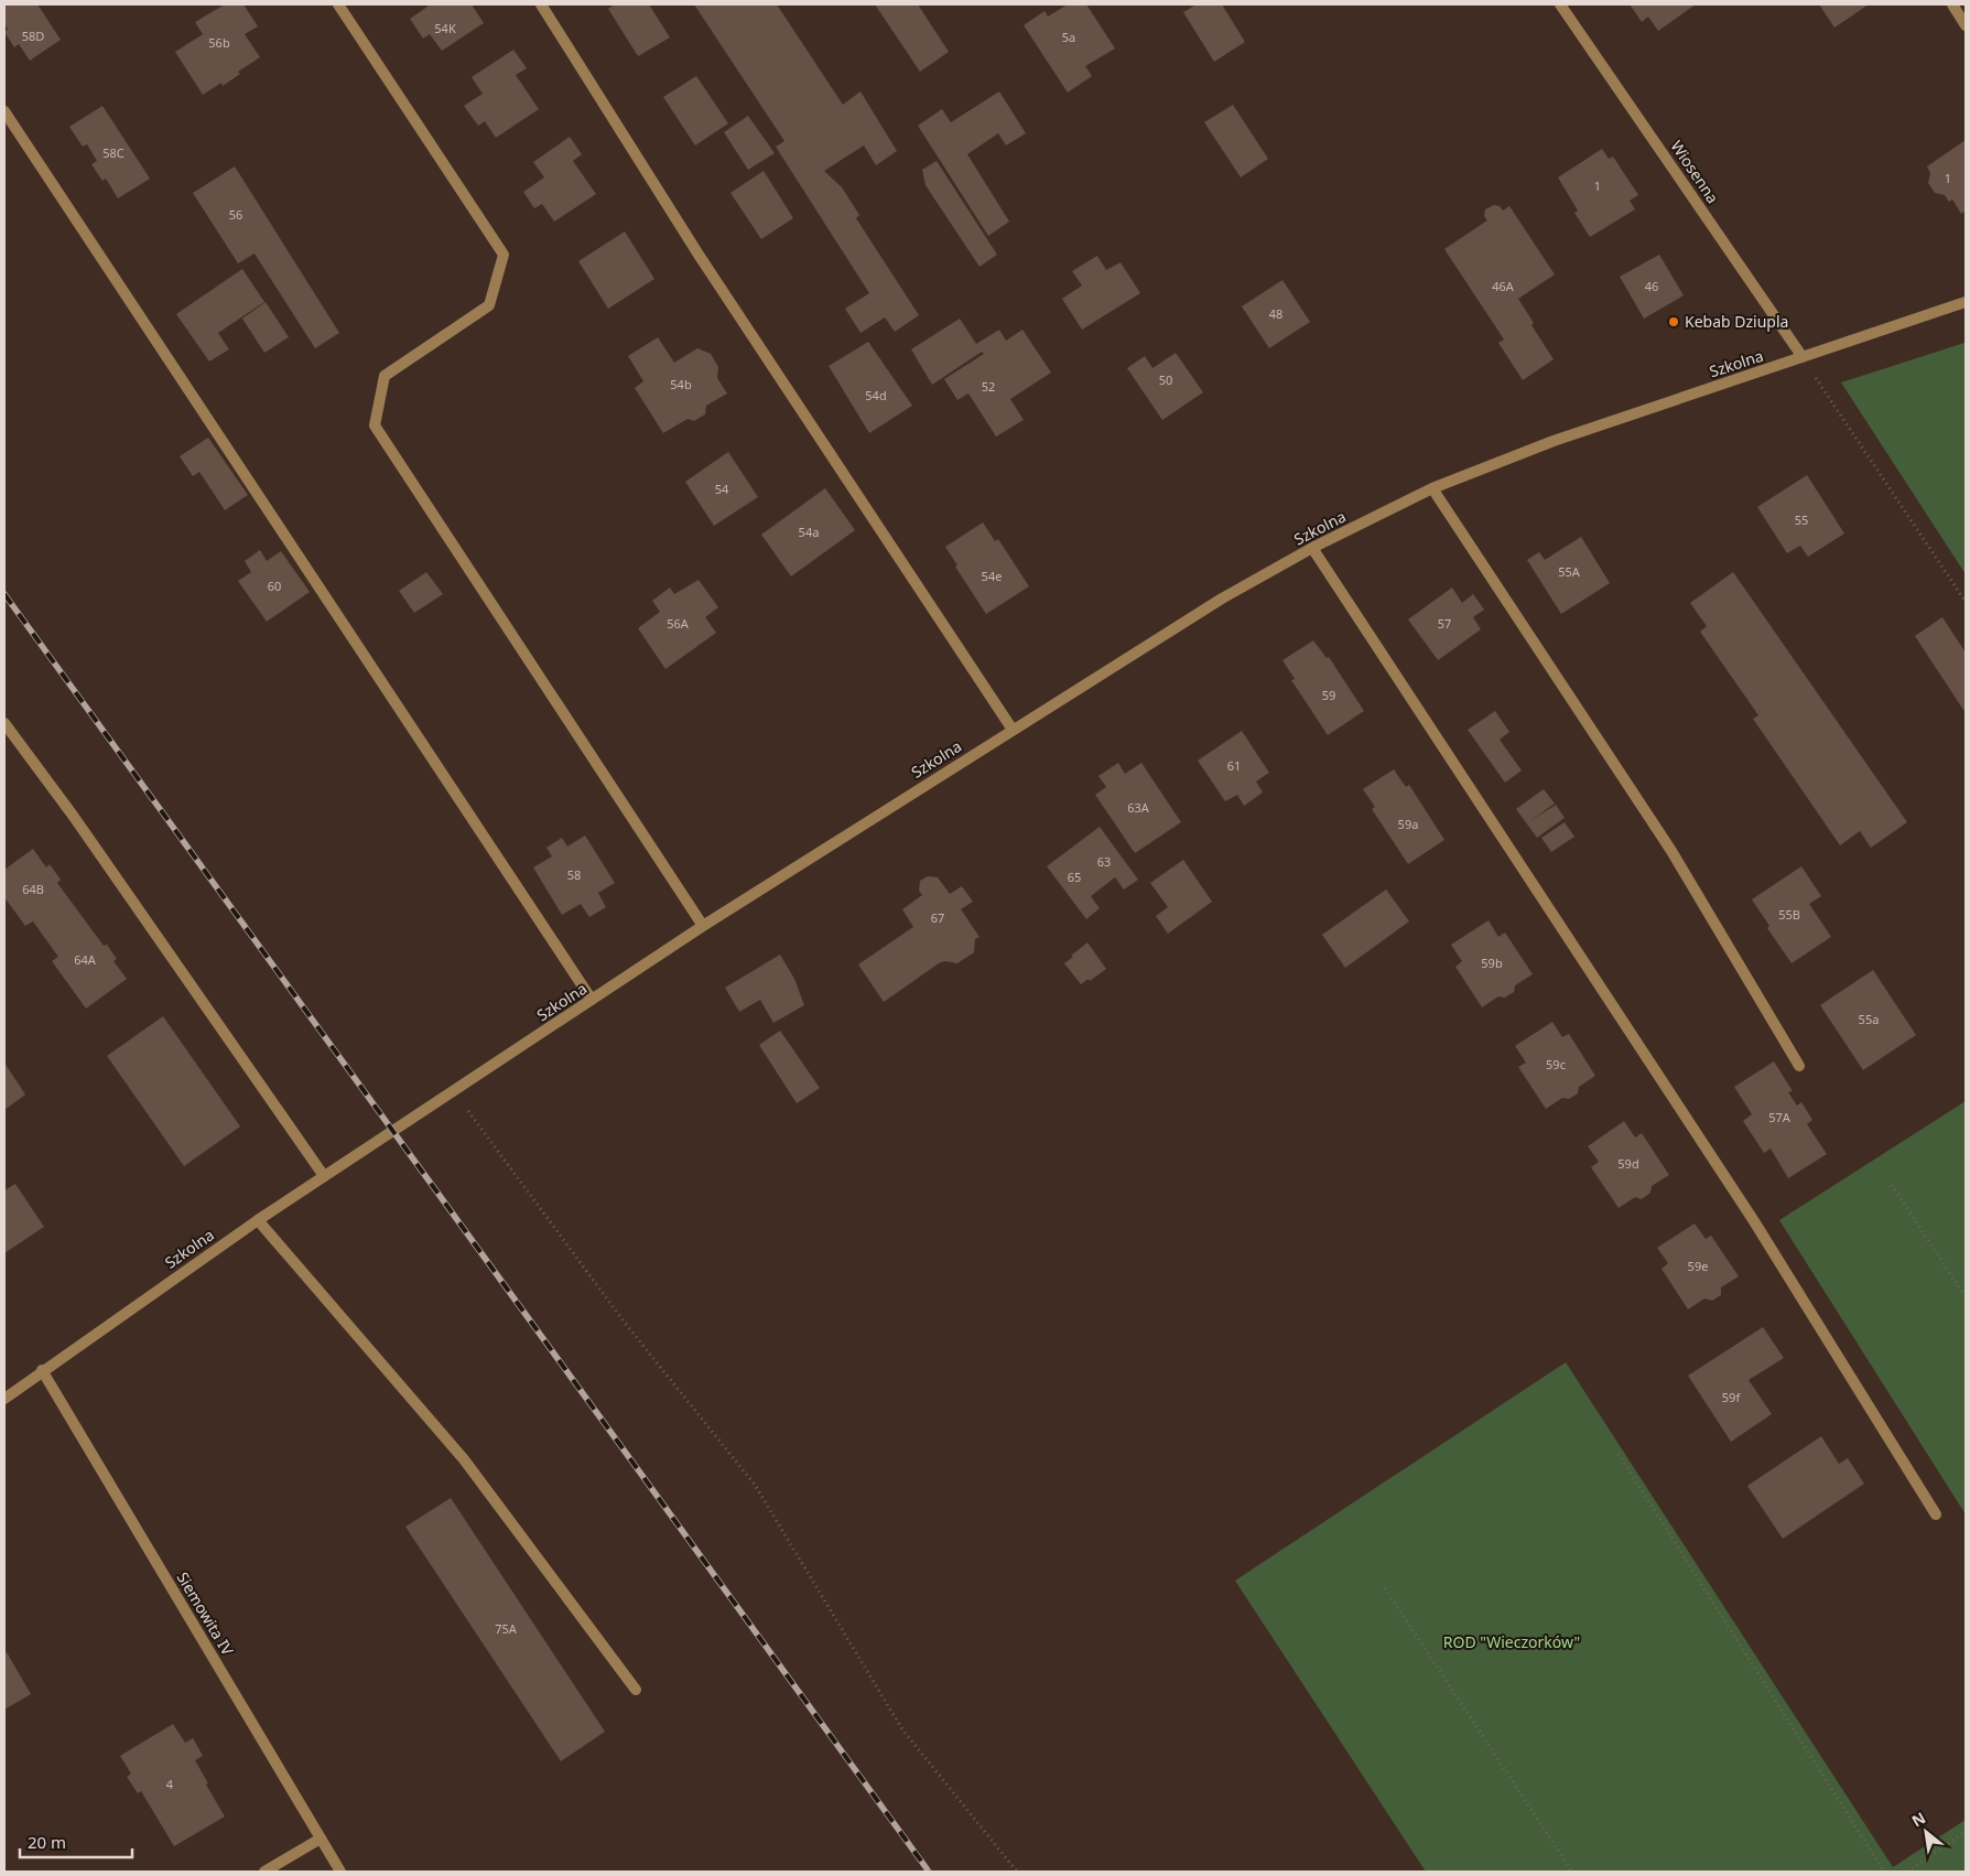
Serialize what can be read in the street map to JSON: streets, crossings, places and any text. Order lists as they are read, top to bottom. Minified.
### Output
{"streets":{"street":["Wiosenna","Szkolna","Siemowita IV"]},"crossings":[["Wiosenna","Szkolna"],["Szkolna","Siemowita IV"]],"parks":["ROD \"Wieczorków\""],"places":["Kebab Dziupla"],"house_numbers":["54K","58D","5a","56b","58C","1","1","56","46A","46","48","50","54b","52","54d","54","55","54a","55A","54e","60","56A","57","59","61","63A","59a","63","58","65","64B","55B","67","64A","59b","55a","59c","57A","59d","59e","59f","75A","4"],"scale_bar":"20 m","north":"top left"}
